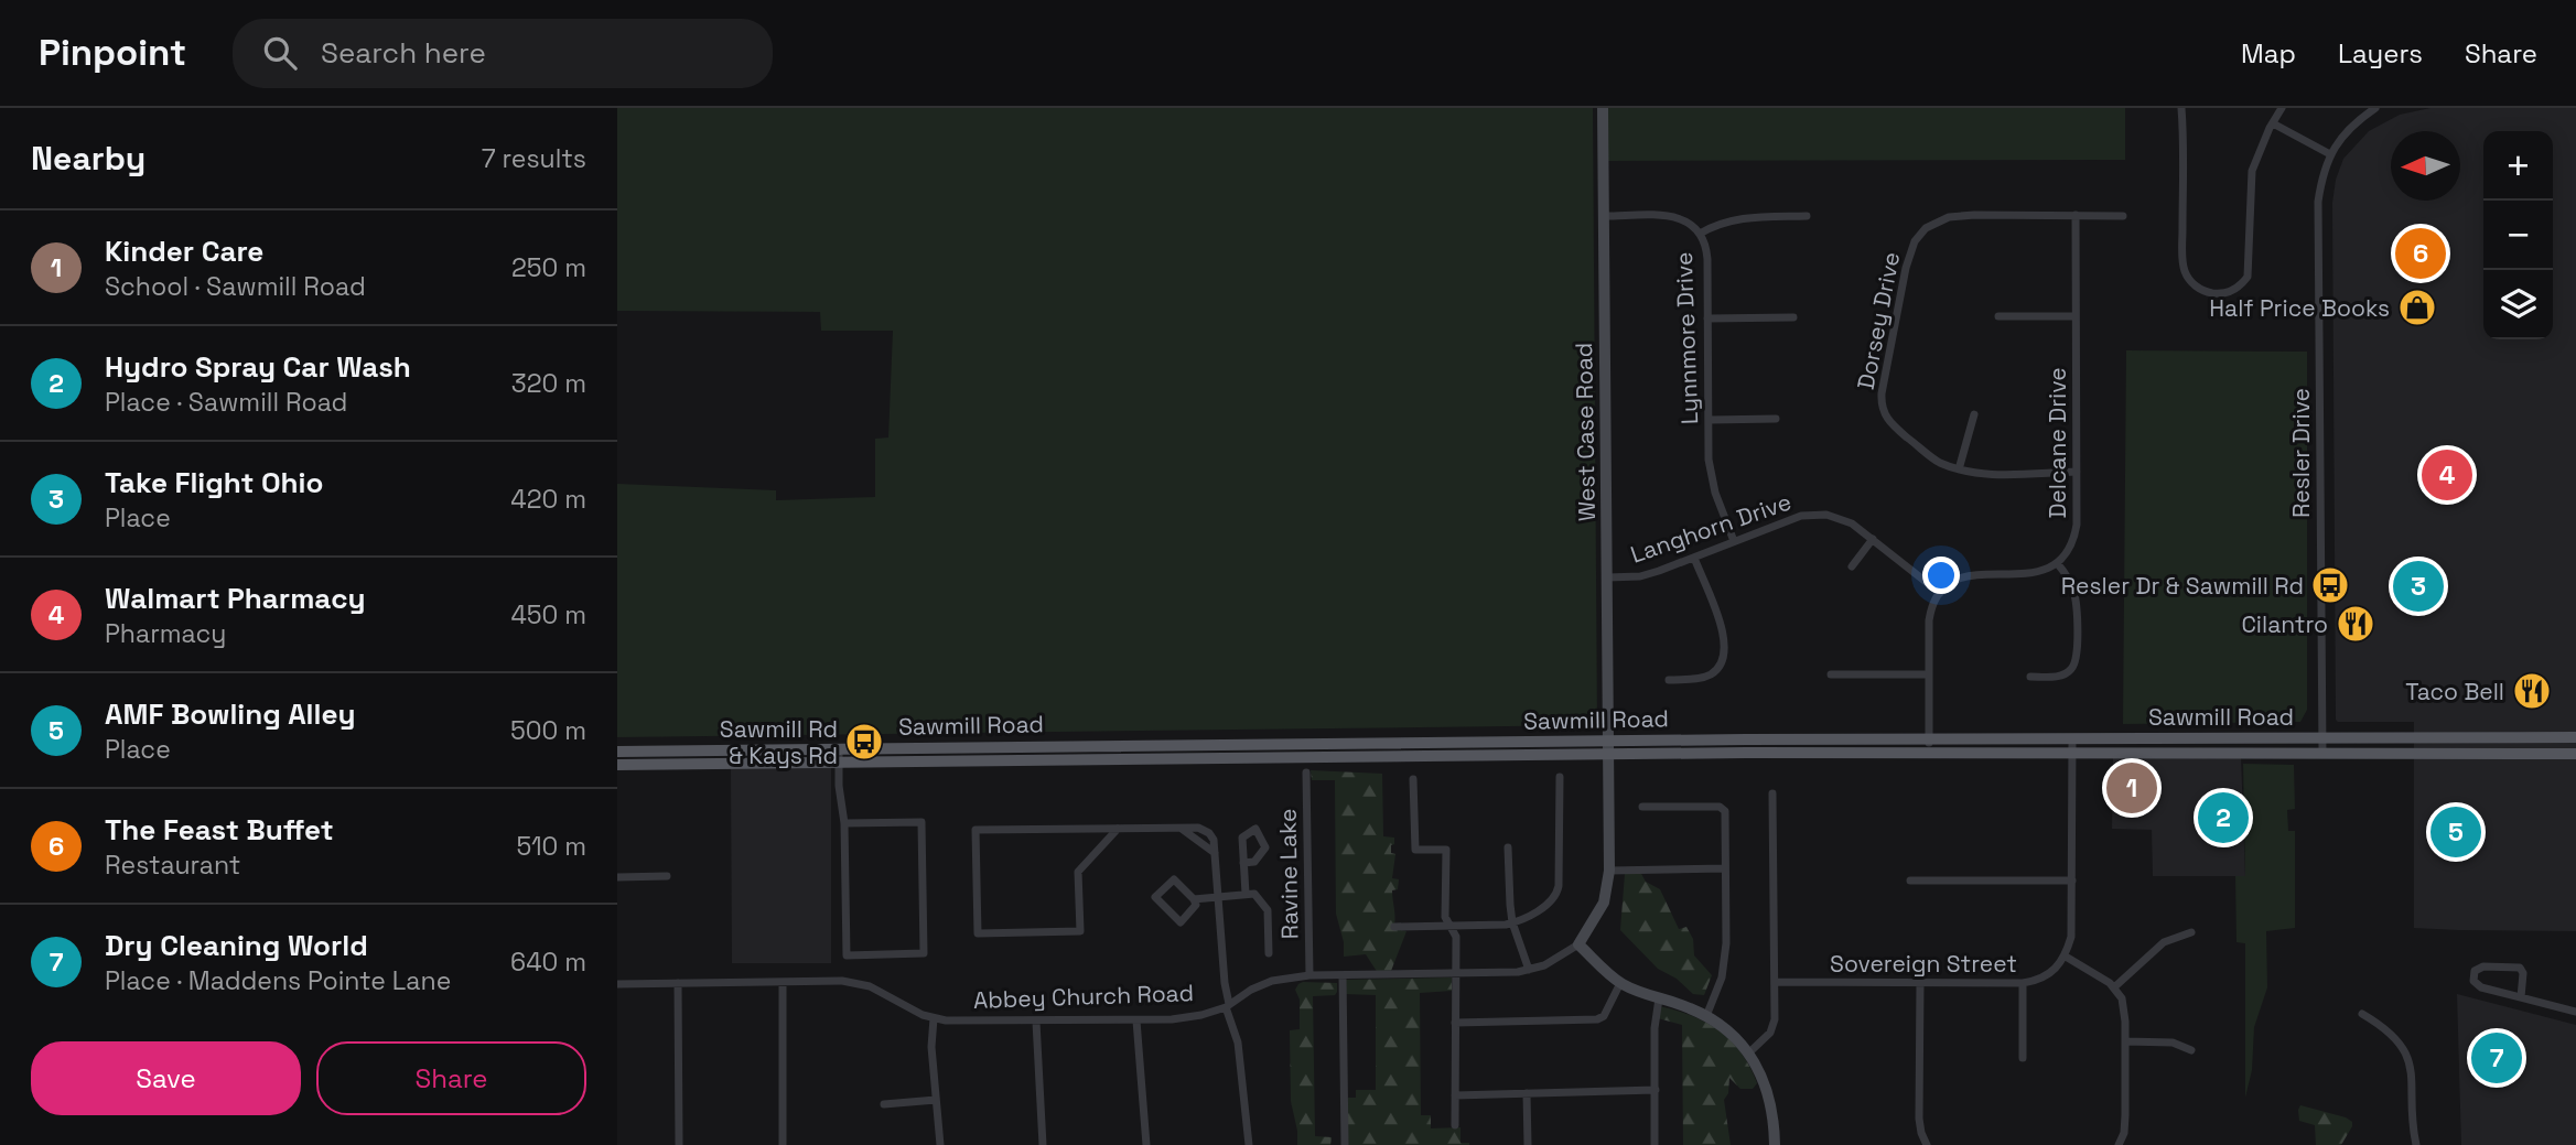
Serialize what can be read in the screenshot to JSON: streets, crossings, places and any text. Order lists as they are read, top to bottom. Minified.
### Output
{"streets":{"main road":["West Case Road","Sawmill Road","Abbey Church Road"],"street":["Dorsey Drive","Lynnmore Drive","Delcane Drive","Resler Drive","Langhorn Drive","Ravine Lake","Sovereign Street"]},"crossings":[["Dorsey Drive","Delcane Drive"],["Lynnmore Drive","West Case Road"],["Lynnmore Drive","Langhorn Drive"],["West Case Road","Langhorn Drive"],["West Case Road","Sawmill Road"],["West Case Road","Abbey Church Road"],["Resler Drive","Sawmill Road"],["Sawmill Road","Abbey Church Road"],["Ravine Lake","Abbey Church Road"]],"places":{"shop":["Half Price Books"],"bus stop":["Resler Dr & Sawmill Rd","Sawmill Rd & Kays Rd"],"restaurant":["Cilantro","Taco Bell"]},"north":"left","page":{"header":"Pinpoint","search":"Search here","nav":["Map","Layers","Share"],"heading":["Nearby","7 results"],"map_buttons":["+","−"],"list":[{"mark":"1","name":"Kinder Care","note":"School · Sawmill Road","value":"250 m"},{"mark":"2","name":"Hydro Spray Car Wash","note":"Place · Sawmill Road","value":"320 m"},{"mark":"3","name":"Take Flight Ohio","note":"Place","value":"420 m"},{"mark":"4","name":"Walmart Pharmacy","note":"Pharmacy","value":"450 m"},{"mark":"5","name":"AMF Bowling Alley","note":"Place","value":"500 m"},{"mark":"6","name":"The Feast Buffet","note":"Restaurant","value":"510 m"},{"mark":"7","name":"Dry Cleaning World","note":"Place · Maddens Pointe Lane","value":"640 m"}],"pins":["6","4","3","1","2","5","7"],"buttons":["Save","Share"]}}
